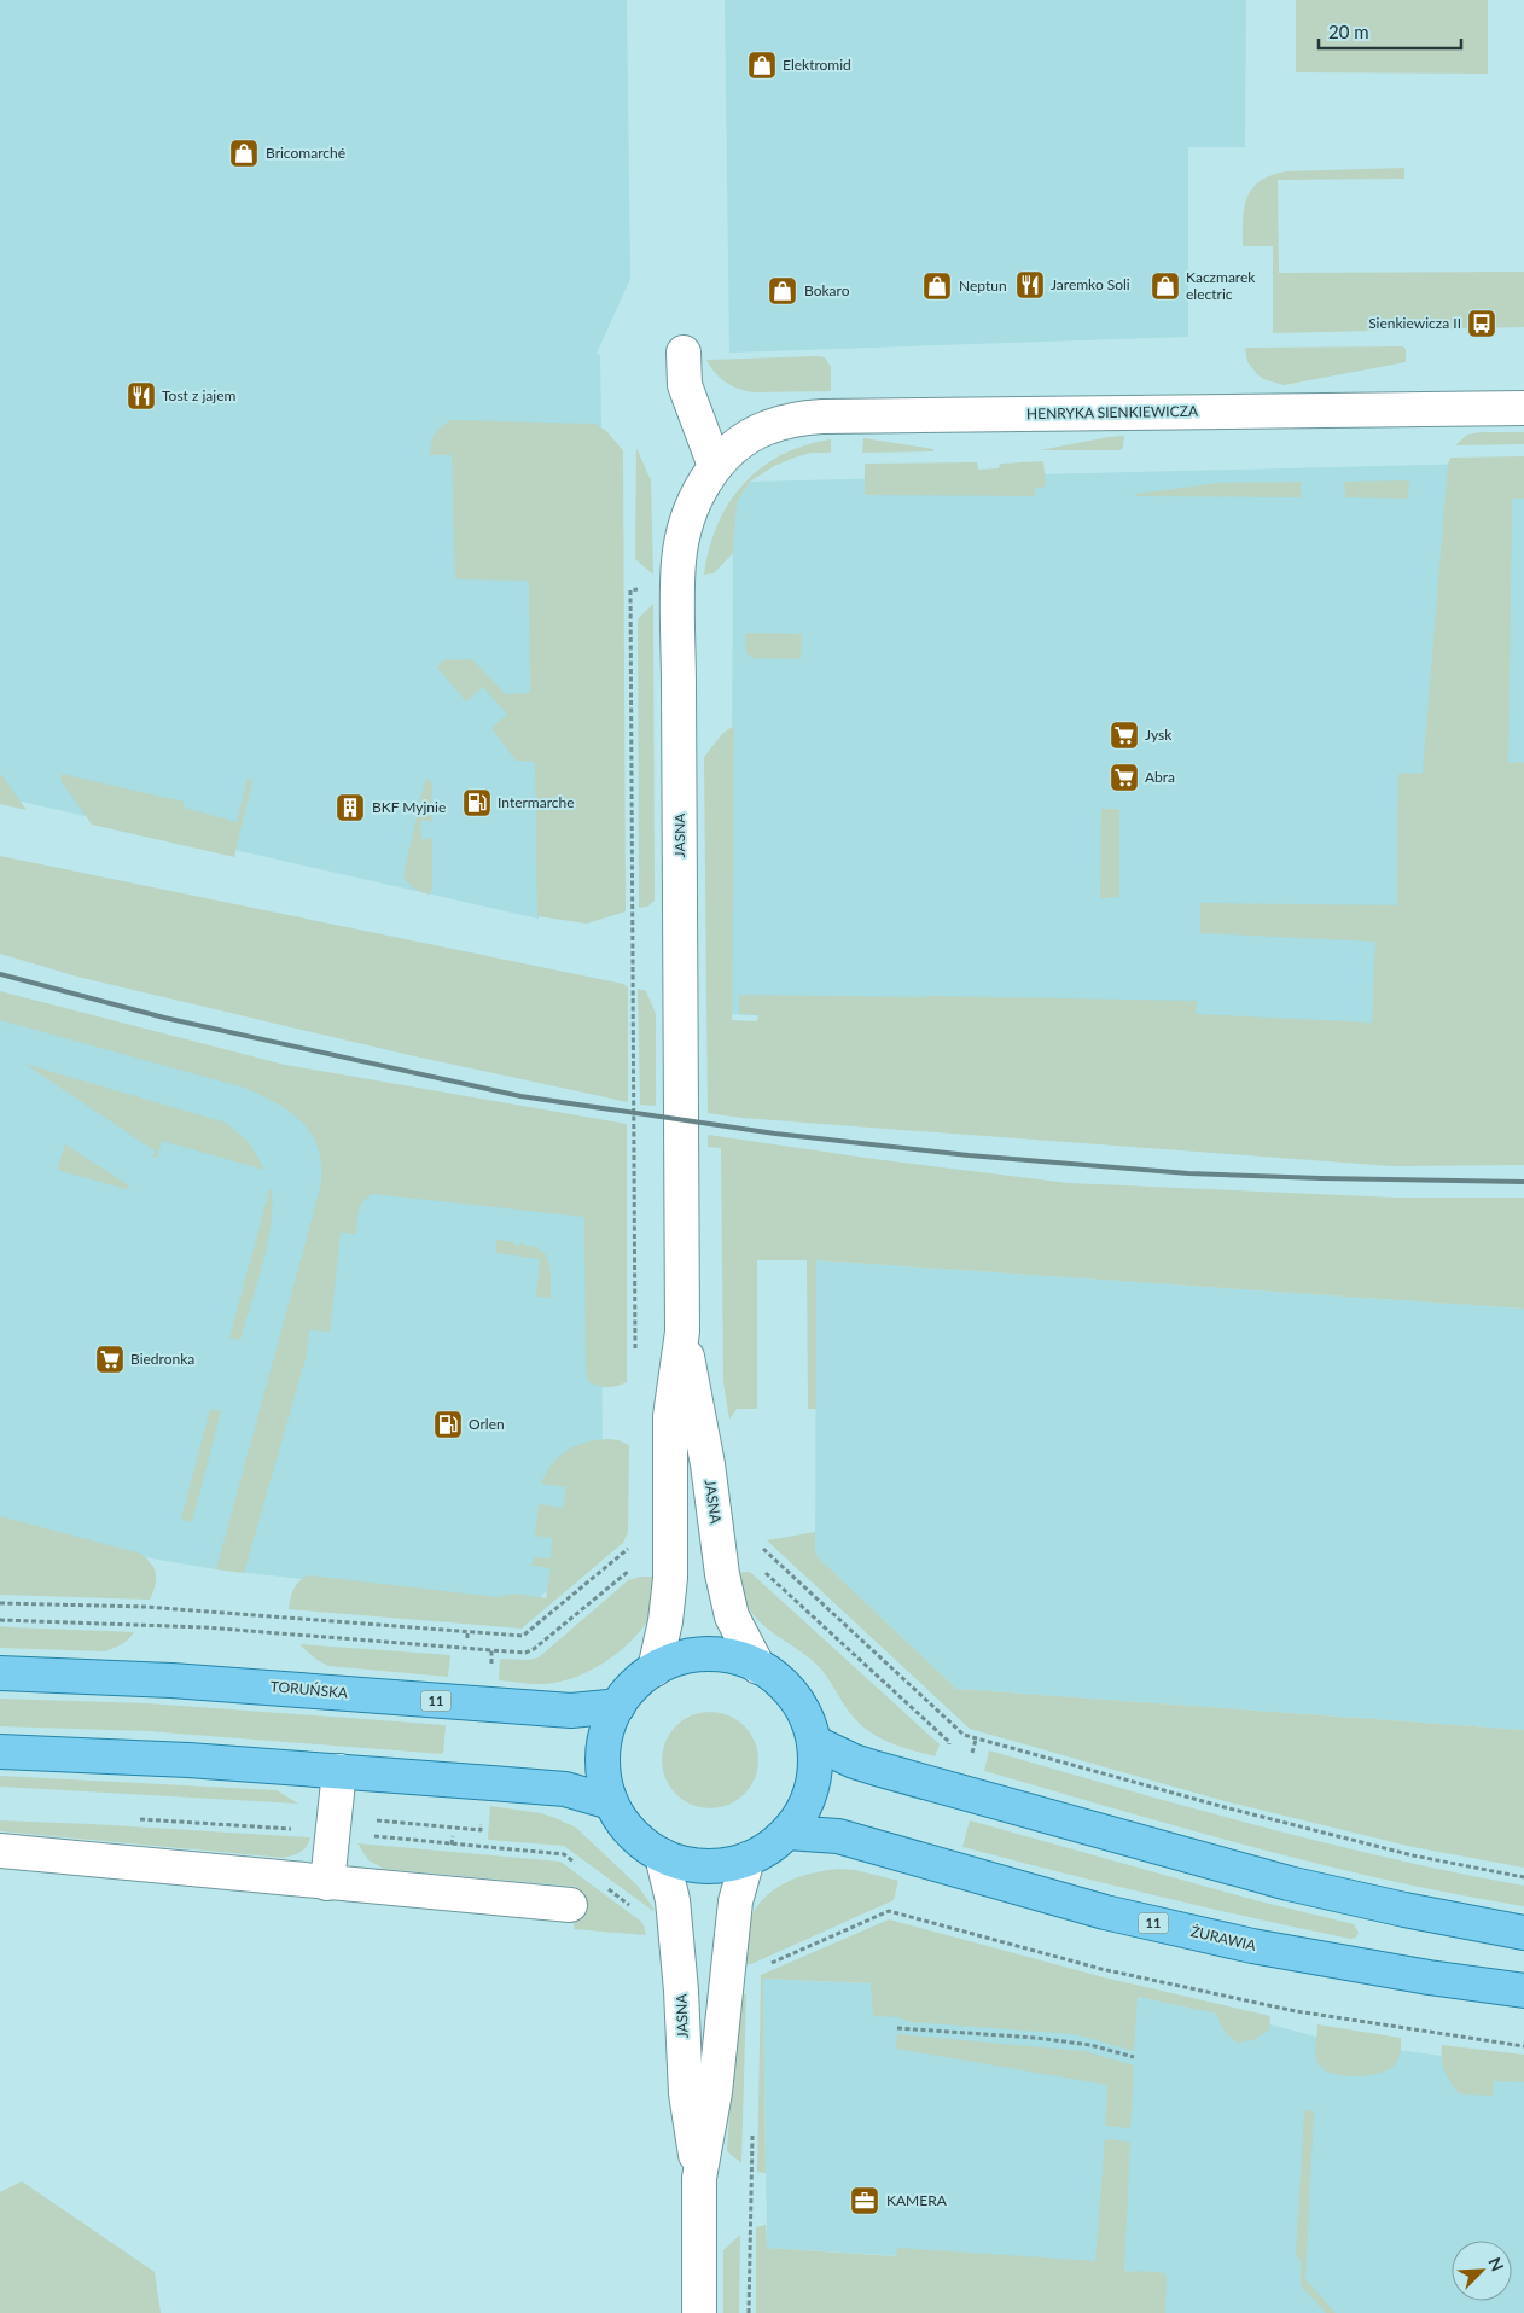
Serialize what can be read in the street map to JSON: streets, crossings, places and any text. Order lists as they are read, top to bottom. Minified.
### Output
{"streets":{"main road":["TORUŃSKA","11","ŻURAWIA"],"street":["HENRYKA SIENKIEWICZA","JASNA"]},"crossings":[["HENRYKA SIENKIEWICZA","JASNA"],["JASNA","TORUŃSKA"],["JASNA","ŻURAWIA"],["TORUŃSKA","ŻURAWIA"]],"places":{"shop":["Elektromid","Bricomarché","Neptun","Kaczmarek electric","Bokaro"],"restaurant":["Jaremko Soli","Tost z jajem"],"bus stop":["Sienkiewicza II"],"supermarket":["Jysk","Abra","Biedronka"],"fuel station":["Intermarche","Orlen"],"building":["BKF Myjnie"],"office":["KAMERA"]},"scale_bar":"20 m","north":"top right"}
